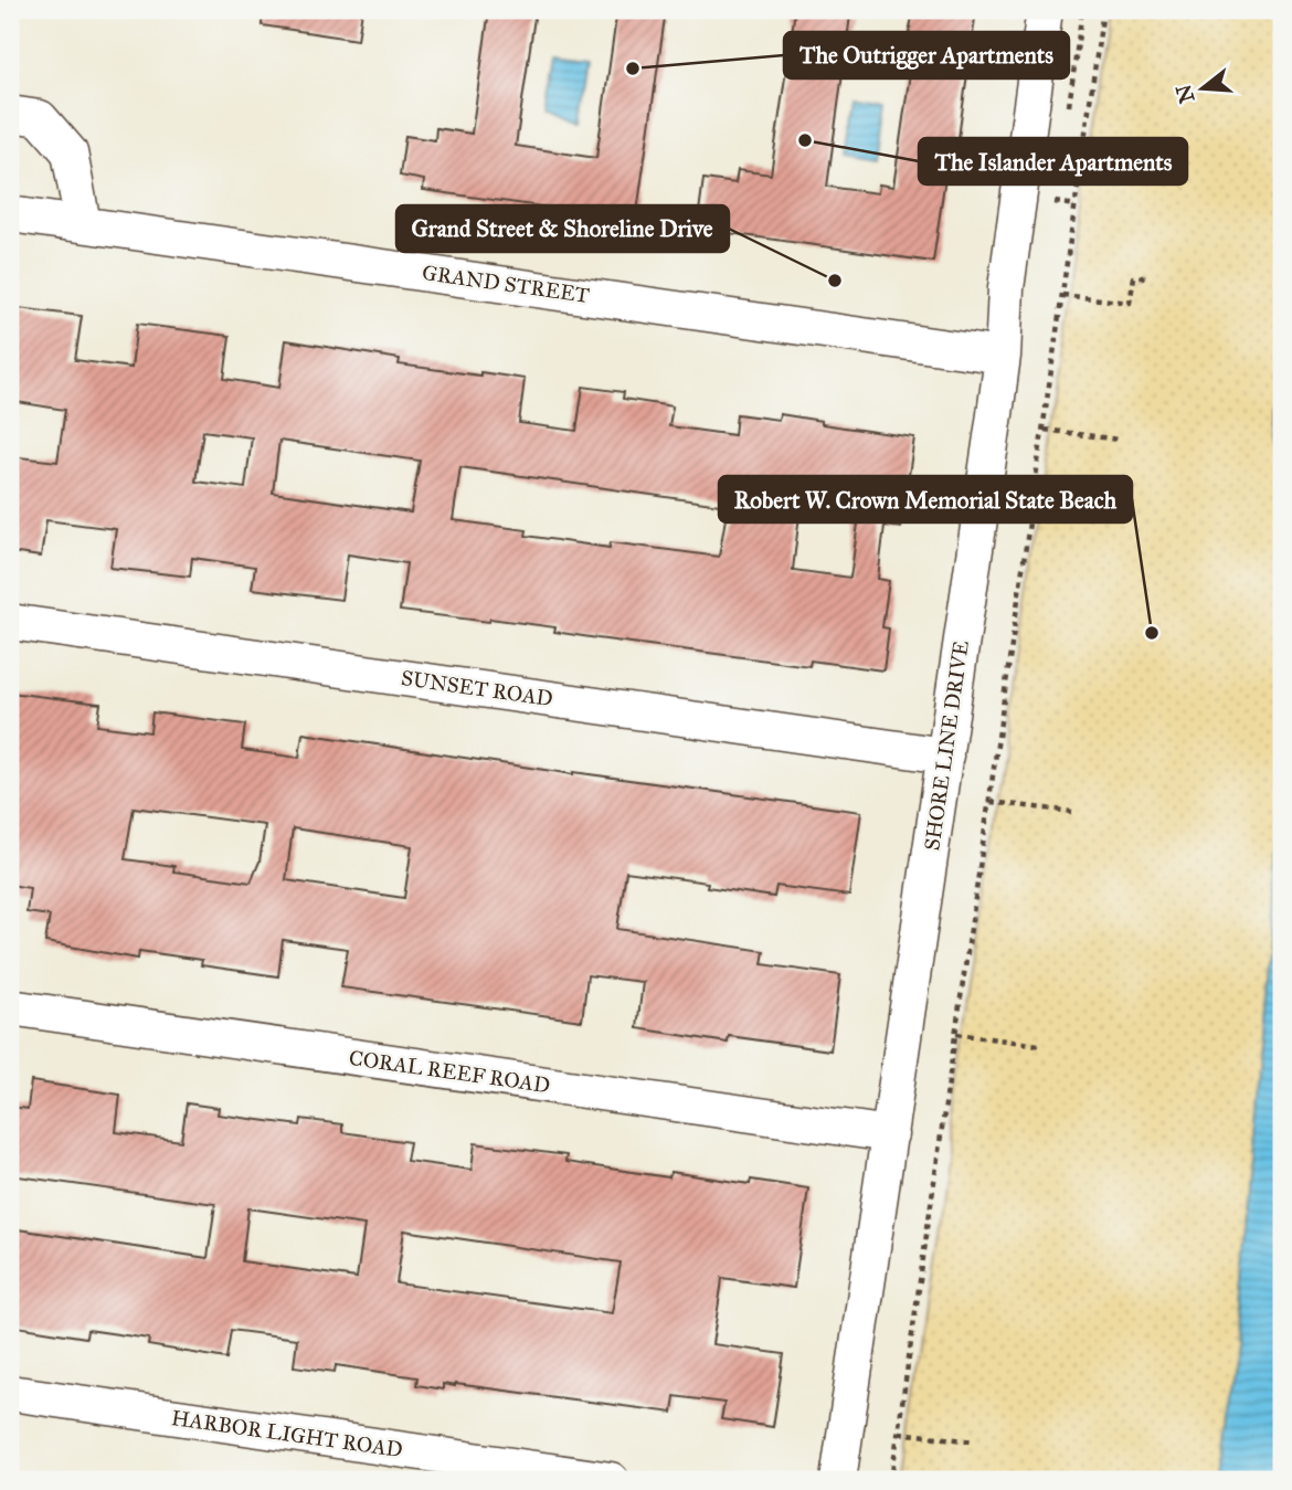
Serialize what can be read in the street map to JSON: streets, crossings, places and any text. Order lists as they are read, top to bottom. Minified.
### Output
{"streets":{"street":["GRAND STREET","SUNSET ROAD","SHORE LINE DRIVE","CORAL REEF ROAD","HARBOR LIGHT ROAD"]},"crossings":[["GRAND STREET","SHORE LINE DRIVE"],["SUNSET ROAD","SHORE LINE DRIVE"],["SHORE LINE DRIVE","CORAL REEF ROAD"]],"places":["The Outrigger Apartments","The Islander Apartments","Grand Street & Shoreline Drive","Robert W. Crown Memorial State Beach"],"north":"left"}
